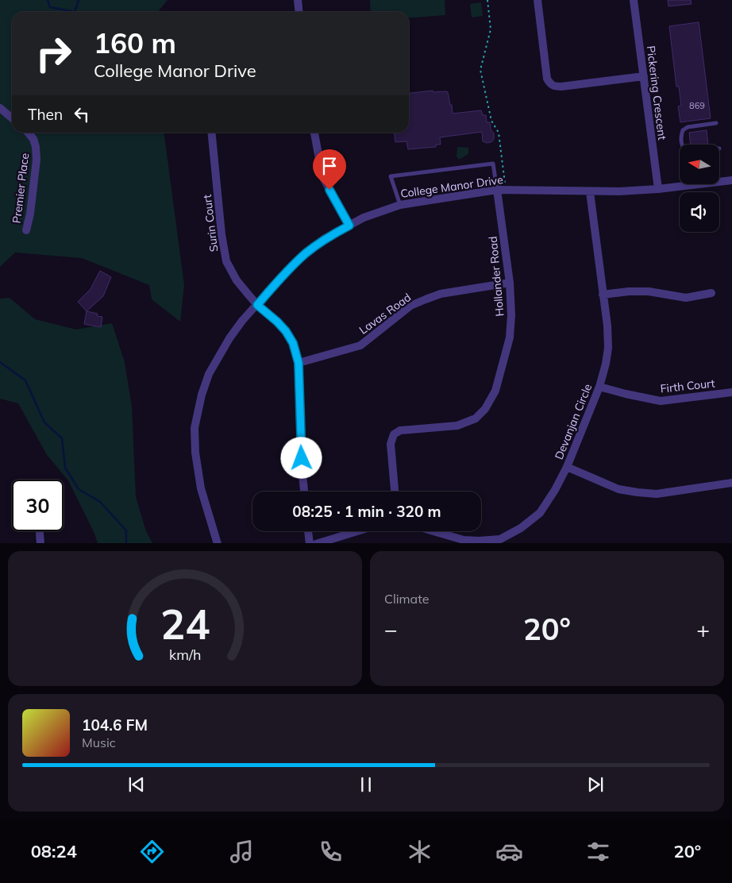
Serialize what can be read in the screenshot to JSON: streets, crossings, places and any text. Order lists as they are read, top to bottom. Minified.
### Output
{"streets":{"street":["Pickering Crescent","College Manor Drive","Premier Place","Surin Court","Hollander Road","Lavas Road","Firth Court","Devanjan Circle"]},"crossings":[["Pickering Crescent","College Manor Drive"],["College Manor Drive","Surin Court"],["College Manor Drive","Hollander Road"],["College Manor Drive","Devanjan Circle"],["Surin Court","Lavas Road"],["Hollander Road","Lavas Road"],["Firth Court","Devanjan Circle"]],"house_numbers":["869"],"north":"left","page":{"turn":["160 m","College Manor Drive"],"then":"Then","limit":"30","trip":"08:25 · 1 min · 320 m","tile":"Climate","heat":["−","20°","+"],"song":["104.6 FM","Music"],"tabs":["08:24","20°"],"gauge":["24","km/h"]}}
